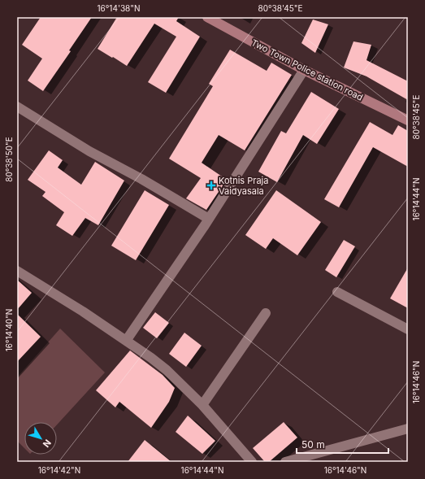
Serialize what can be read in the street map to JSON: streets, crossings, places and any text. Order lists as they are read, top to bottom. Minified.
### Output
{"streets":{"street":["Two Town Police station road"]},"places":{"health":["Kotnis Praja Vaidyasala"]},"scale_bar":"50 m","north":"bottom right","coordinates":["16°14'38\"N","80°38'45\"E","80°38'50\"E","16°14'44\"N","16°14'40\"N","16°14'46\"N","16°14'42\"N"]}
